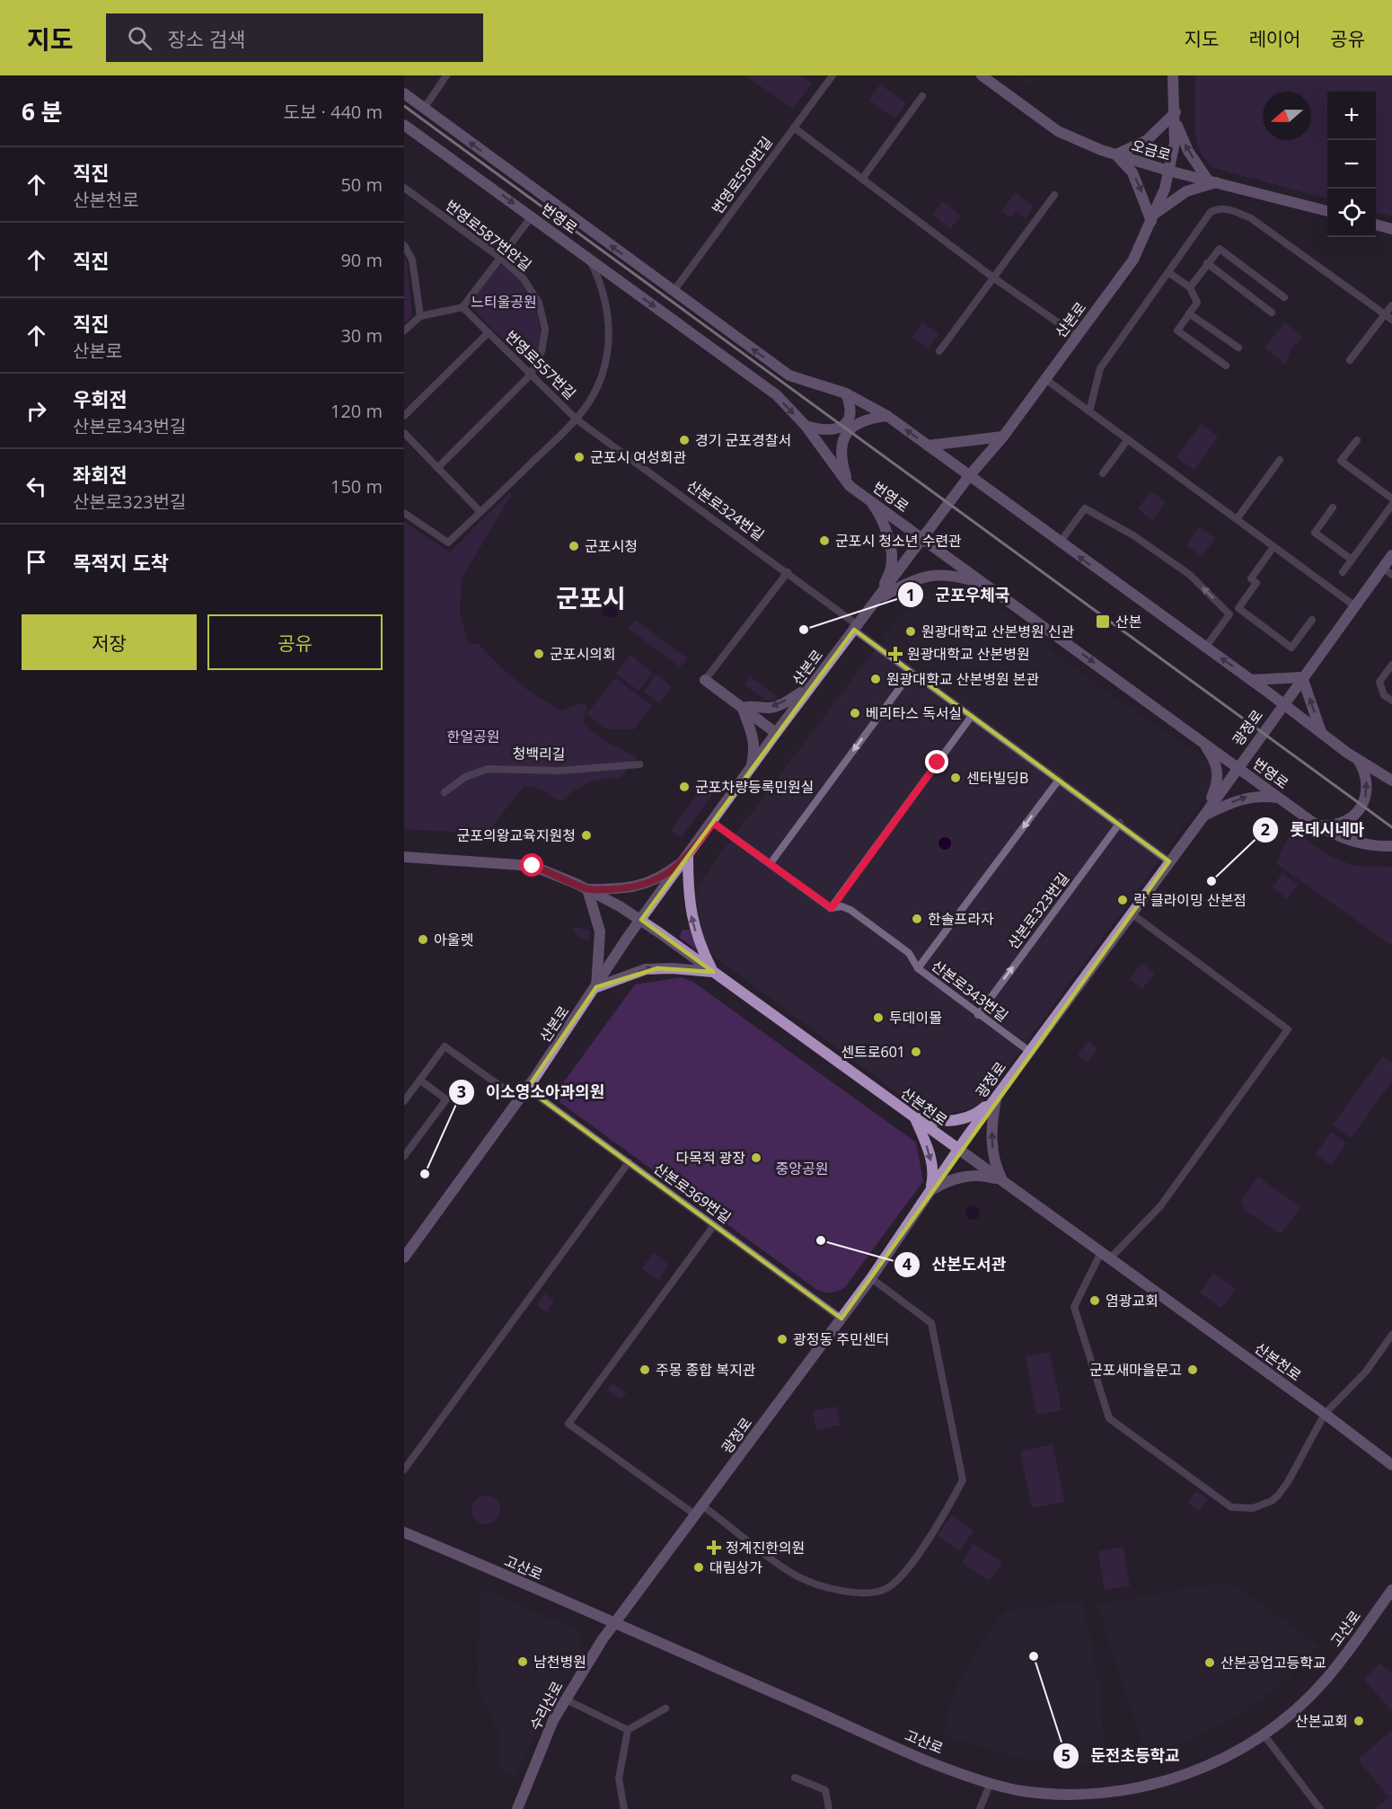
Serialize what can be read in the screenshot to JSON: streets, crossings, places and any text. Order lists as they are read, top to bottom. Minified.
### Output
{"streets":{"street":["오금로","번영로550번길","번영로","번영로587번안길","산본로","번영로557번길","산본로324번길","광정로","청백리길","산본로323번길","산본로343번길","산본천로","산본로369번길","고산로","수리산로"]},"crossings":[["오금로","산본로"],["번영로550번길","번영로"],["번영로","산본로"],["번영로","번영로557번길"],["번영로","광정로"],["번영로587번안길","번영로557번길"],["산본로","산본로324번길"],["산본로","산본로343번길"],["산본로","산본천로"],["산본로","산본로369번길"],["번영로557번길","산본로324번길"],["광정로","산본로343번길"],["광정로","산본천로"],["광정로","산본로369번길"],["광정로","고산로"],["광정로","수리산로"],["산본로323번길","산본로343번길"],["고산로","수리산로"]],"one_way":["산본로323번길"],"districts":["군포시"],"parks":["느티울공원","한얼공원","중앙공원"],"places":{"other":["경기 군포경찰서","군포시 여성회관","군포시 청소년 수련관","군포시청","군포우체국","원광대학교 산본병원 신관","군포시의회","원광대학교 산본병원 본관","베리타스 독서실","센타빌딩B","군포차량등록민원실","군포의왕교육지원청","롯데시네마","락 클라이밍 산본점","한솔프라자","아울렛","투데이몰","센트로601","다목적 광장","이소영소아과의원","산본도서관","염광교회","광정동 주민센터","주몽 종합 복지관","군포새마을문고","대림상가","둔전초등학교","남천병원","산본공업고등학교","산본교회"],"transit":["산본"],"health":["원광대학교 산본병원","정계진한의원"]},"north":"left","page":{"header":"지도","search":"장소 검색","nav":["지도","레이어","공유"],"heading":["6 분","도보 · 440 m"],"map_buttons":["+","−"],"list":[["직진","산본천로","50 m"],["직진","90 m"],["직진","산본로","30 m"],["우회전","산본로343번길","120 m"],["좌회전","산본로323번길","150 m"],"목적지 도착"],"buttons":["저장","공유"]}}
